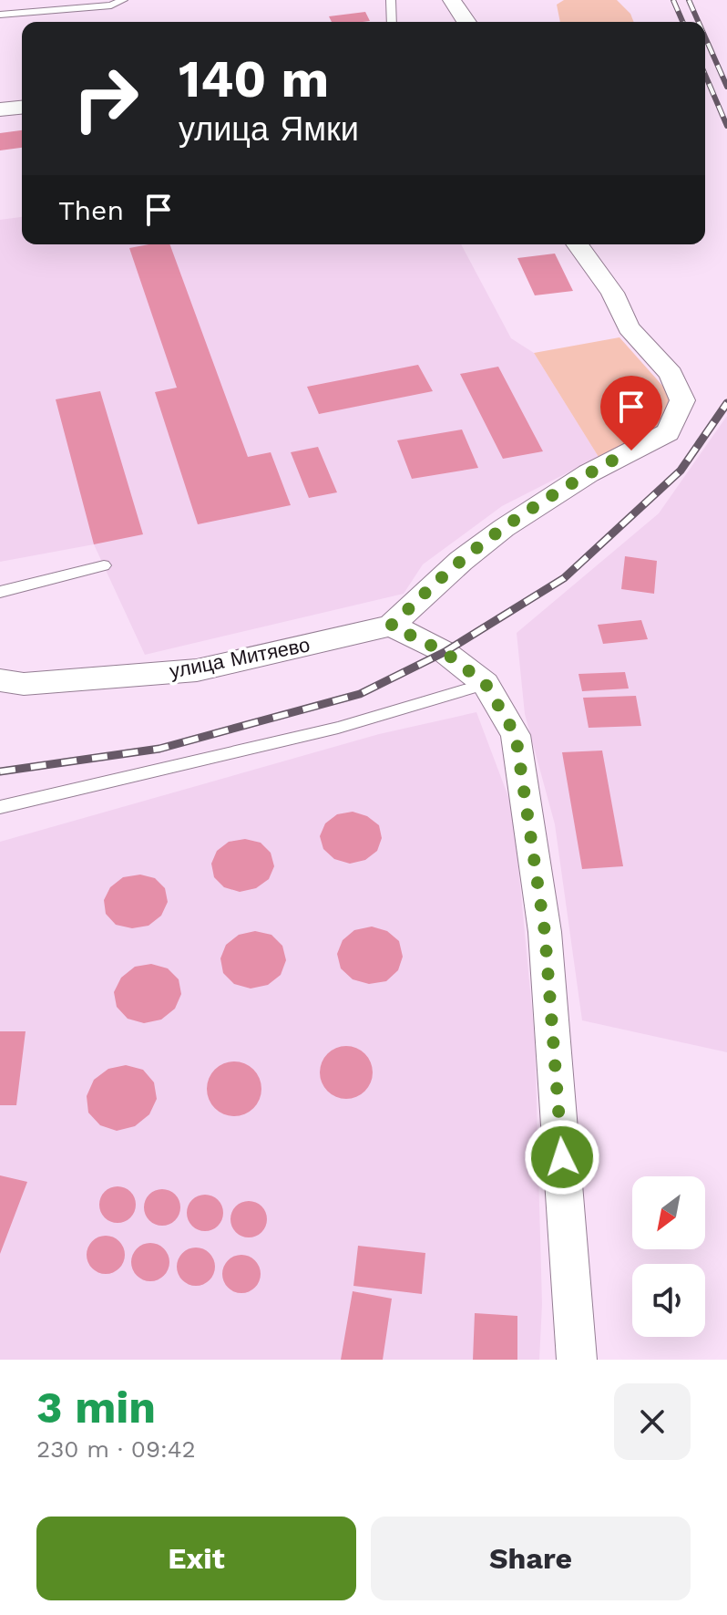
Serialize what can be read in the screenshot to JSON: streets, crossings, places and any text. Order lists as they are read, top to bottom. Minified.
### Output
{"streets":{"street":["улица Митяево"]},"north":"bottom left","page":{"turn":["140 m","улица Ямки"],"then":"Then","heading":["3 min","230 m · 09:42"],"buttons":["Exit","Share"]}}
